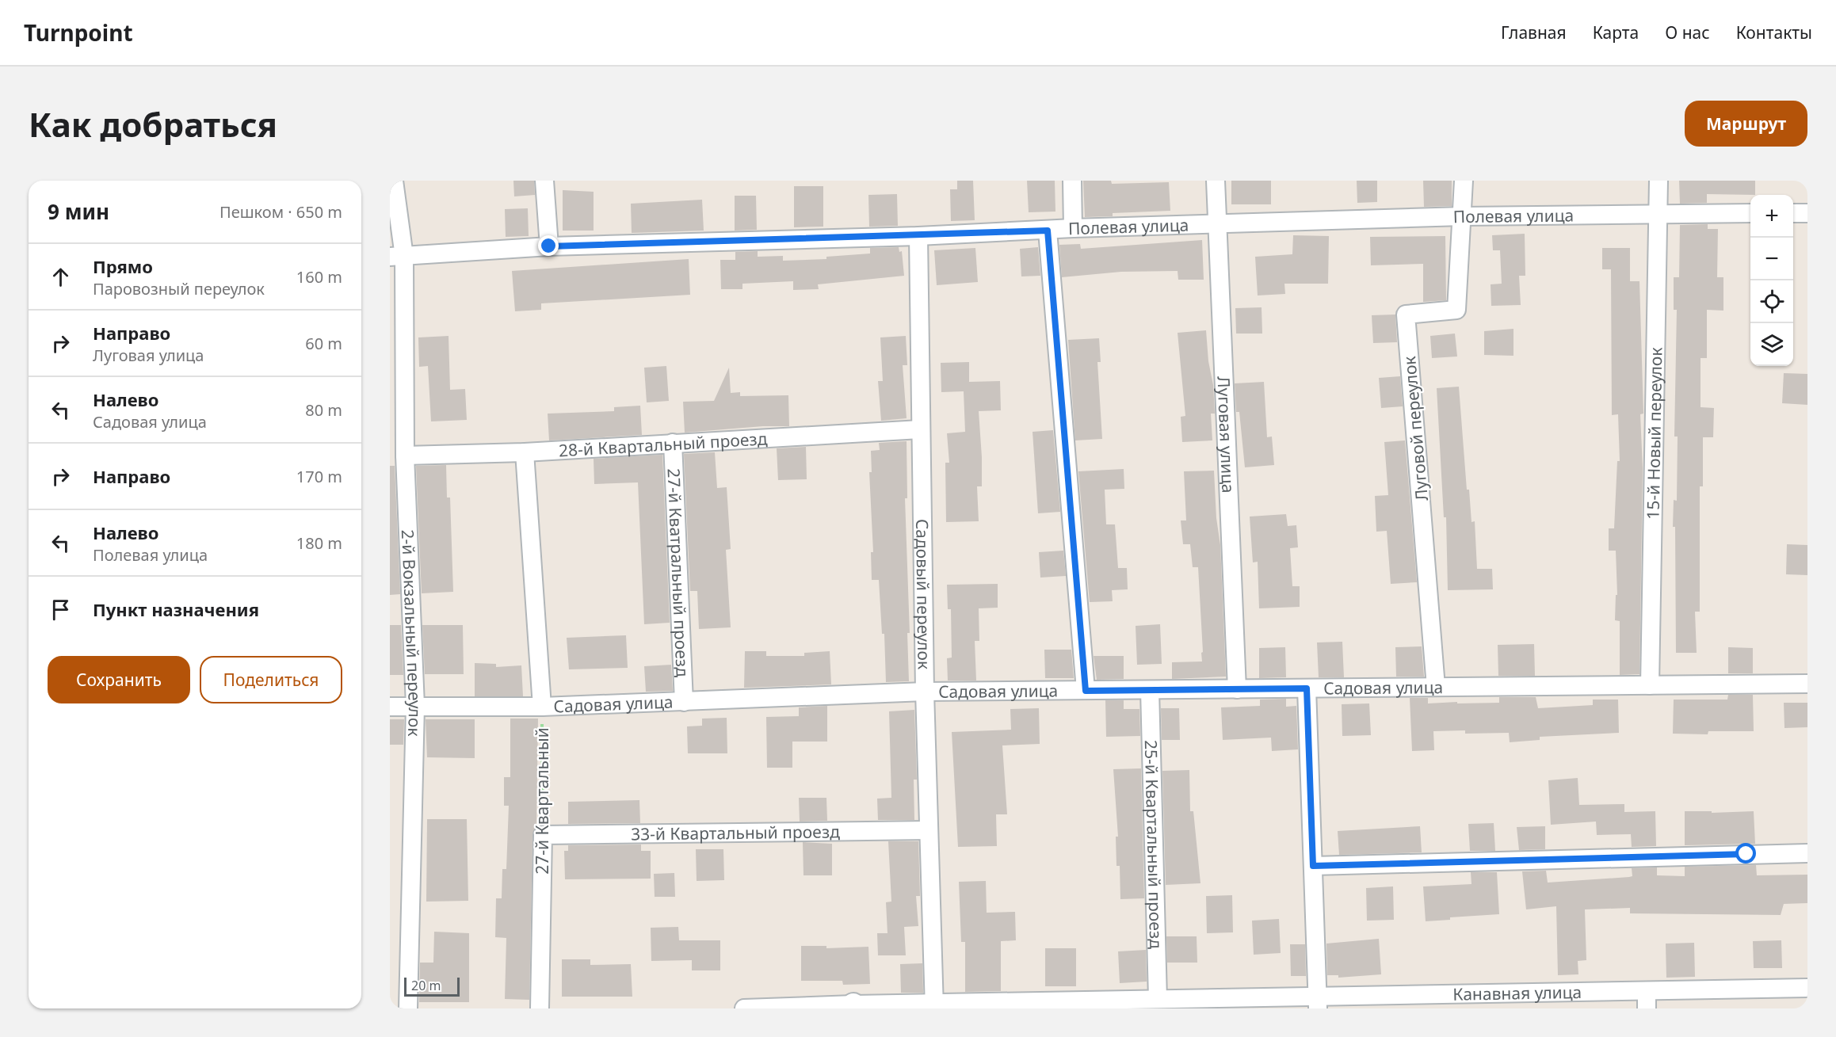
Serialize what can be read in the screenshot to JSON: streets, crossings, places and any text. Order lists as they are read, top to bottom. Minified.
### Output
{"streets":{"street":["Полевая улица","Луговой переулок","15-й Новый переулок","Луговая улица","28-й Квартальный проезд","27-й Кватральный проезд","Садовый переулок","2-й Вокзальный переулок","Садовая улица","27-й Квартальный","33-й Квартальный проезд","25-й Квартальный проезд","Канавная улица"]},"crossings":[["Полевая улица","Луговой переулок"],["Полевая улица","15-й Новый переулок"],["Полевая улица","Луговая улица"],["Полевая улица","Садовый переулок"],["Полевая улица","2-й Вокзальный переулок"],["Луговой переулок","Садовая улица"],["15-й Новый переулок","Садовая улица"],["Луговая улица","Садовая улица"],["28-й Квартальный проезд","27-й Кватральный проезд"],["28-й Квартальный проезд","Садовый переулок"],["28-й Квартальный проезд","2-й Вокзальный переулок"],["28-й Квартальный проезд","27-й Квартальный"],["27-й Кватральный проезд","Садовая улица"],["Садовый переулок","Садовая улица"],["Садовый переулок","33-й Квартальный проезд"],["Садовый переулок","Канавная улица"],["2-й Вокзальный переулок","Садовая улица"],["Садовая улица","27-й Квартальный"],["Садовая улица","25-й Квартальный проезд"],["27-й Квартальный","33-й Квартальный проезд"],["25-й Квартальный проезд","Канавная улица"]],"scale_bar":"20 m","page":{"header":"Turnpoint","nav":["Главная","Карта","О нас","Контакты"],"buttons":["Маршрут",["Сохранить","Поделиться"]],"title":"Как добраться","heading":["9 мин","Пешком · 650 m"],"map_buttons":["+","−"],"list":[["Прямо","Паровозный переулок","160 m"],["Направо","Луговая улица","60 m"],["Налево","Садовая улица","80 m"],["Направо","170 m"],["Налево","Полевая улица","180 m"],"Пункт назначения"],"scale":"20 m"}}
